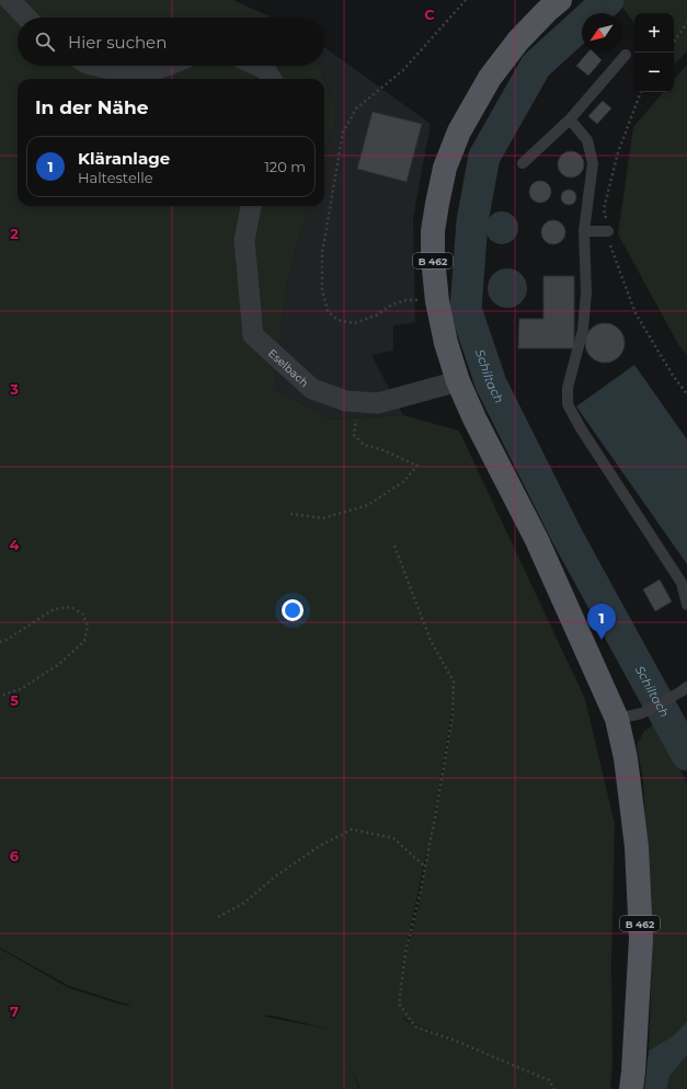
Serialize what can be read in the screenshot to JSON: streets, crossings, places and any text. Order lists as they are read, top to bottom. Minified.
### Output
{"streets":{"main road":["B 462"],"street":["Eselbach"]},"crossings":[["B 462","Eselbach"]],"water":["Schiltach"],"north":"bottom left","page":{"map_buttons":["+","−"],"search":"Hier suchen","heading":"In der Nähe","list":[{"mark":"1","name":"Kläranlage","note":"Haltestelle","value":"120 m"}],"pins":"1"},"grid":{"columns":["C"],"rows":["2","3","4","5","6","7"]}}
